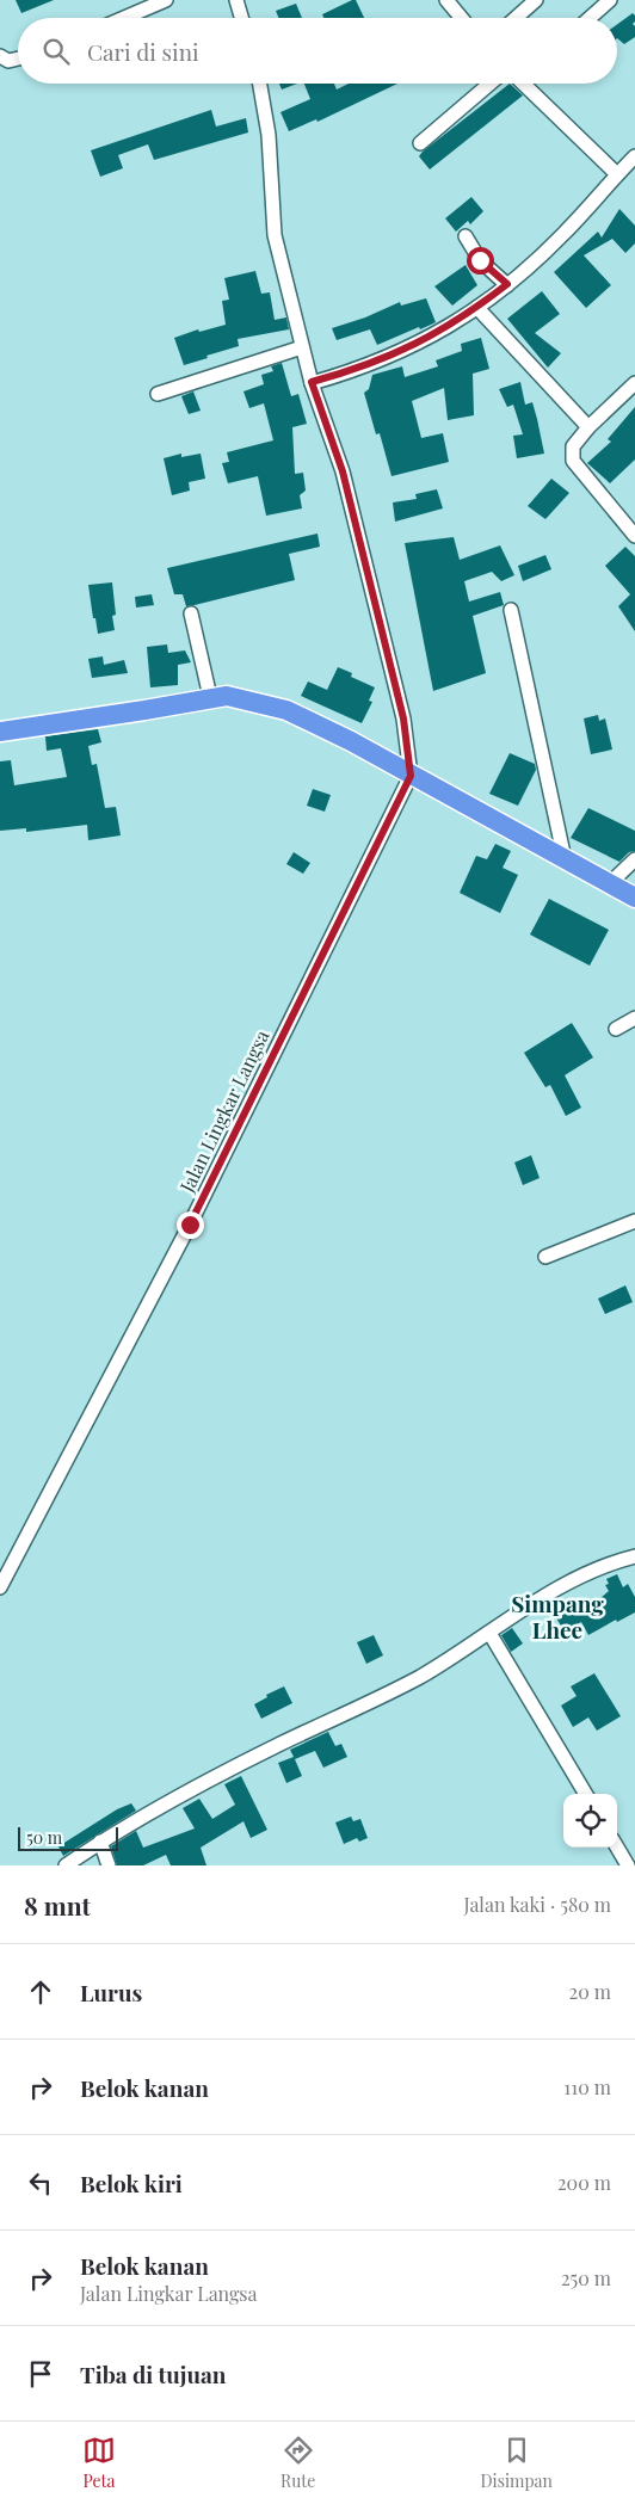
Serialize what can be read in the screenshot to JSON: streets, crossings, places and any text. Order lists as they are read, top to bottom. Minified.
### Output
{"streets":{"street":["Jalan Lingkar Langsa"]},"districts":["Simpang Lhee"],"scale_bar":"50 m","page":{"search":"Cari di sini","scale":"50 m","heading":["8 mnt","Jalan kaki · 580 m"],"list":[["Lurus","20 m"],["Belok kanan","110 m"],["Belok kiri","200 m"],["Belok kanan","Jalan Lingkar Langsa","250 m"],"Tiba di tujuan"],"nav":["Peta","Rute","Disimpan"]}}
